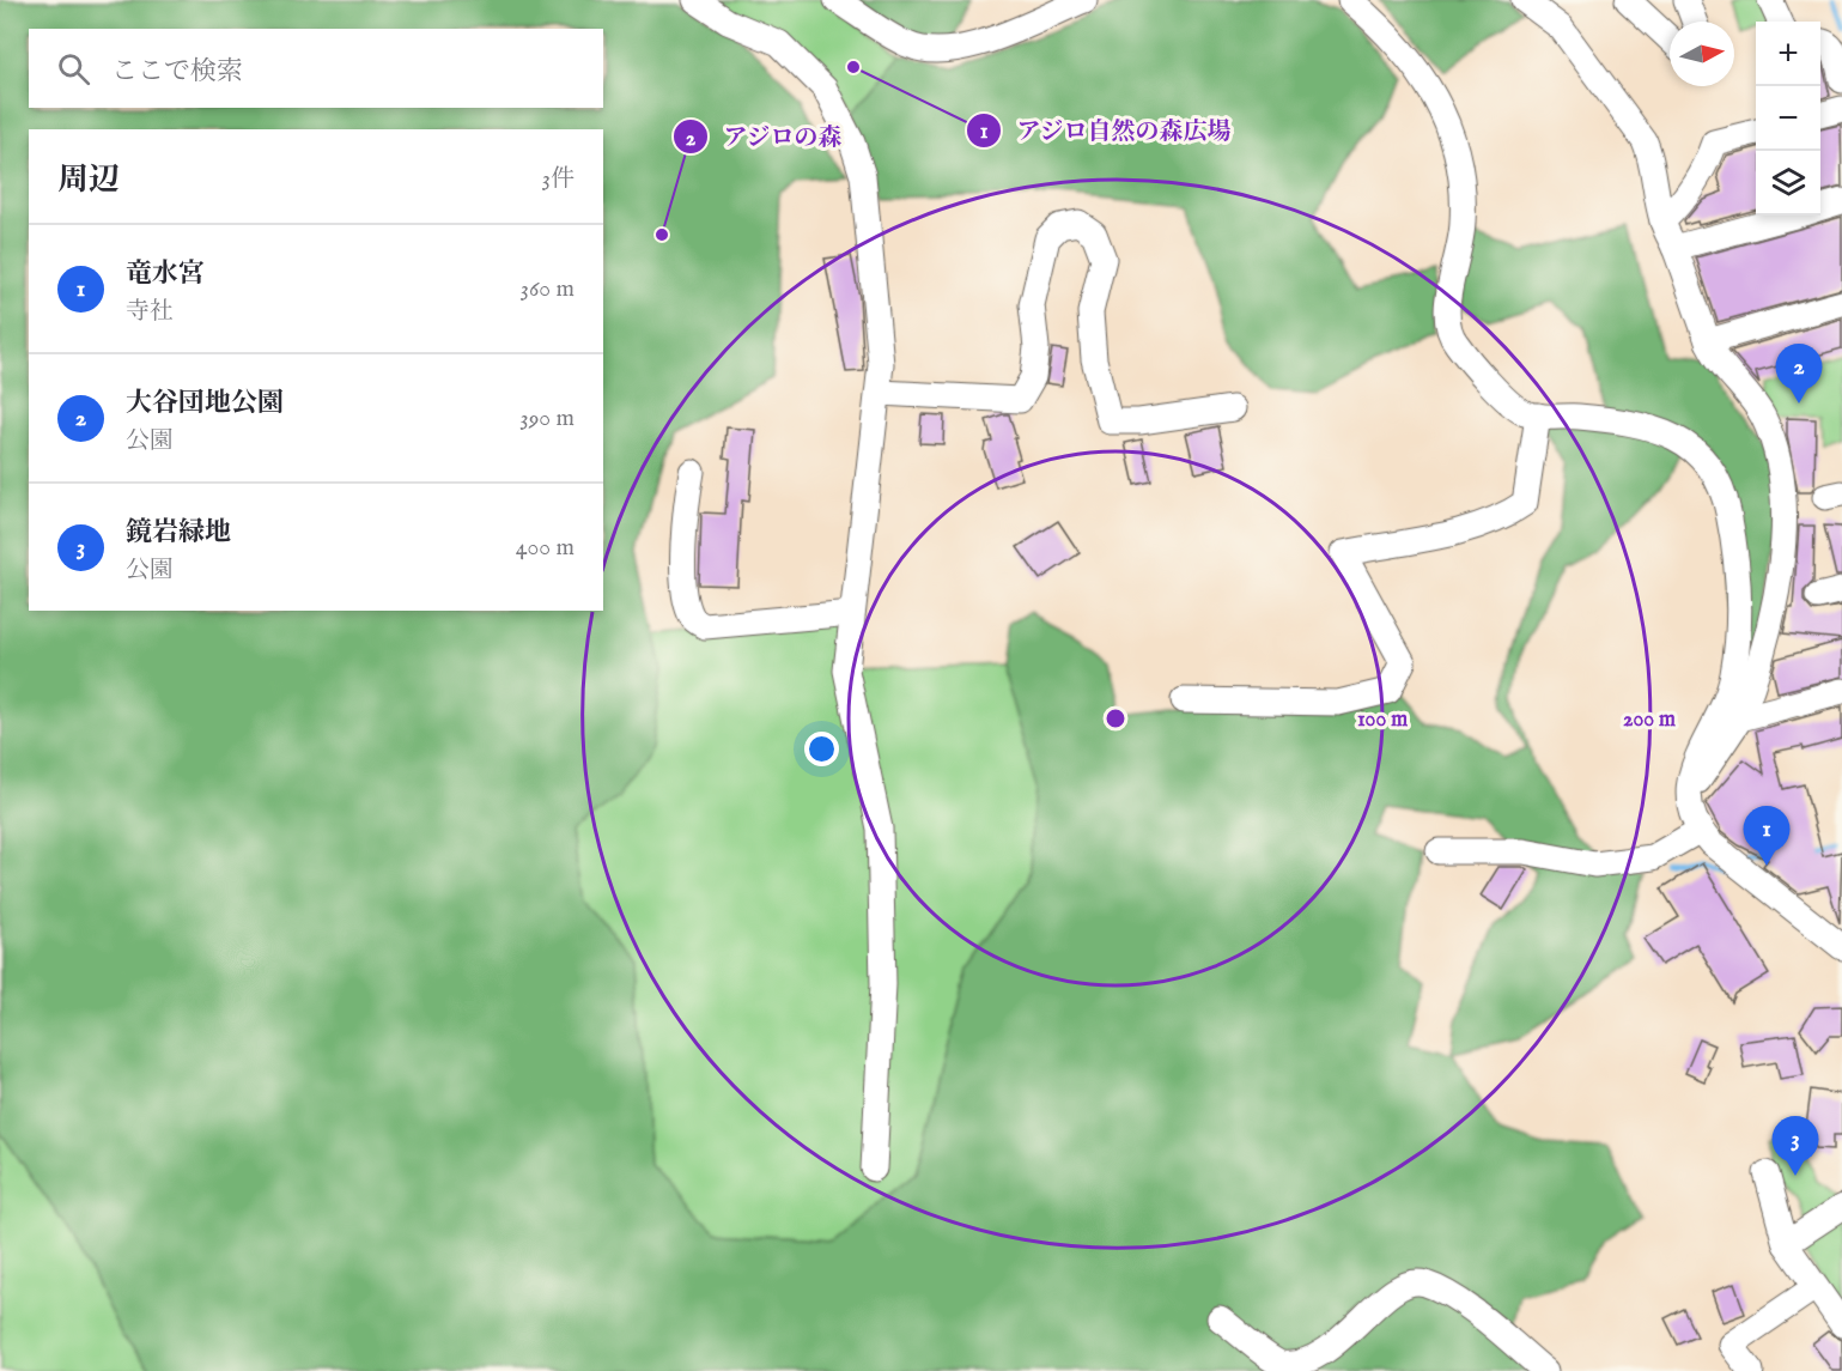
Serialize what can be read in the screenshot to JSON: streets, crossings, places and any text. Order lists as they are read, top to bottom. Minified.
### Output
{"places":["アジロ自然の森広場","アジロの森"],"north":"right","page":{"map_buttons":["+","−"],"search":"ここで検索","heading":["周辺","3件"],"list":[{"mark":"1","name":"竜水宮","note":"寺社","value":"360 m"},{"mark":"2","name":"大谷団地公園","note":"公園","value":"390 m"},{"mark":"3","name":"鏡岩緑地","note":"公園","value":"400 m"}],"pins":["2","1","3"]},"rings":["100 m","200 m"]}
